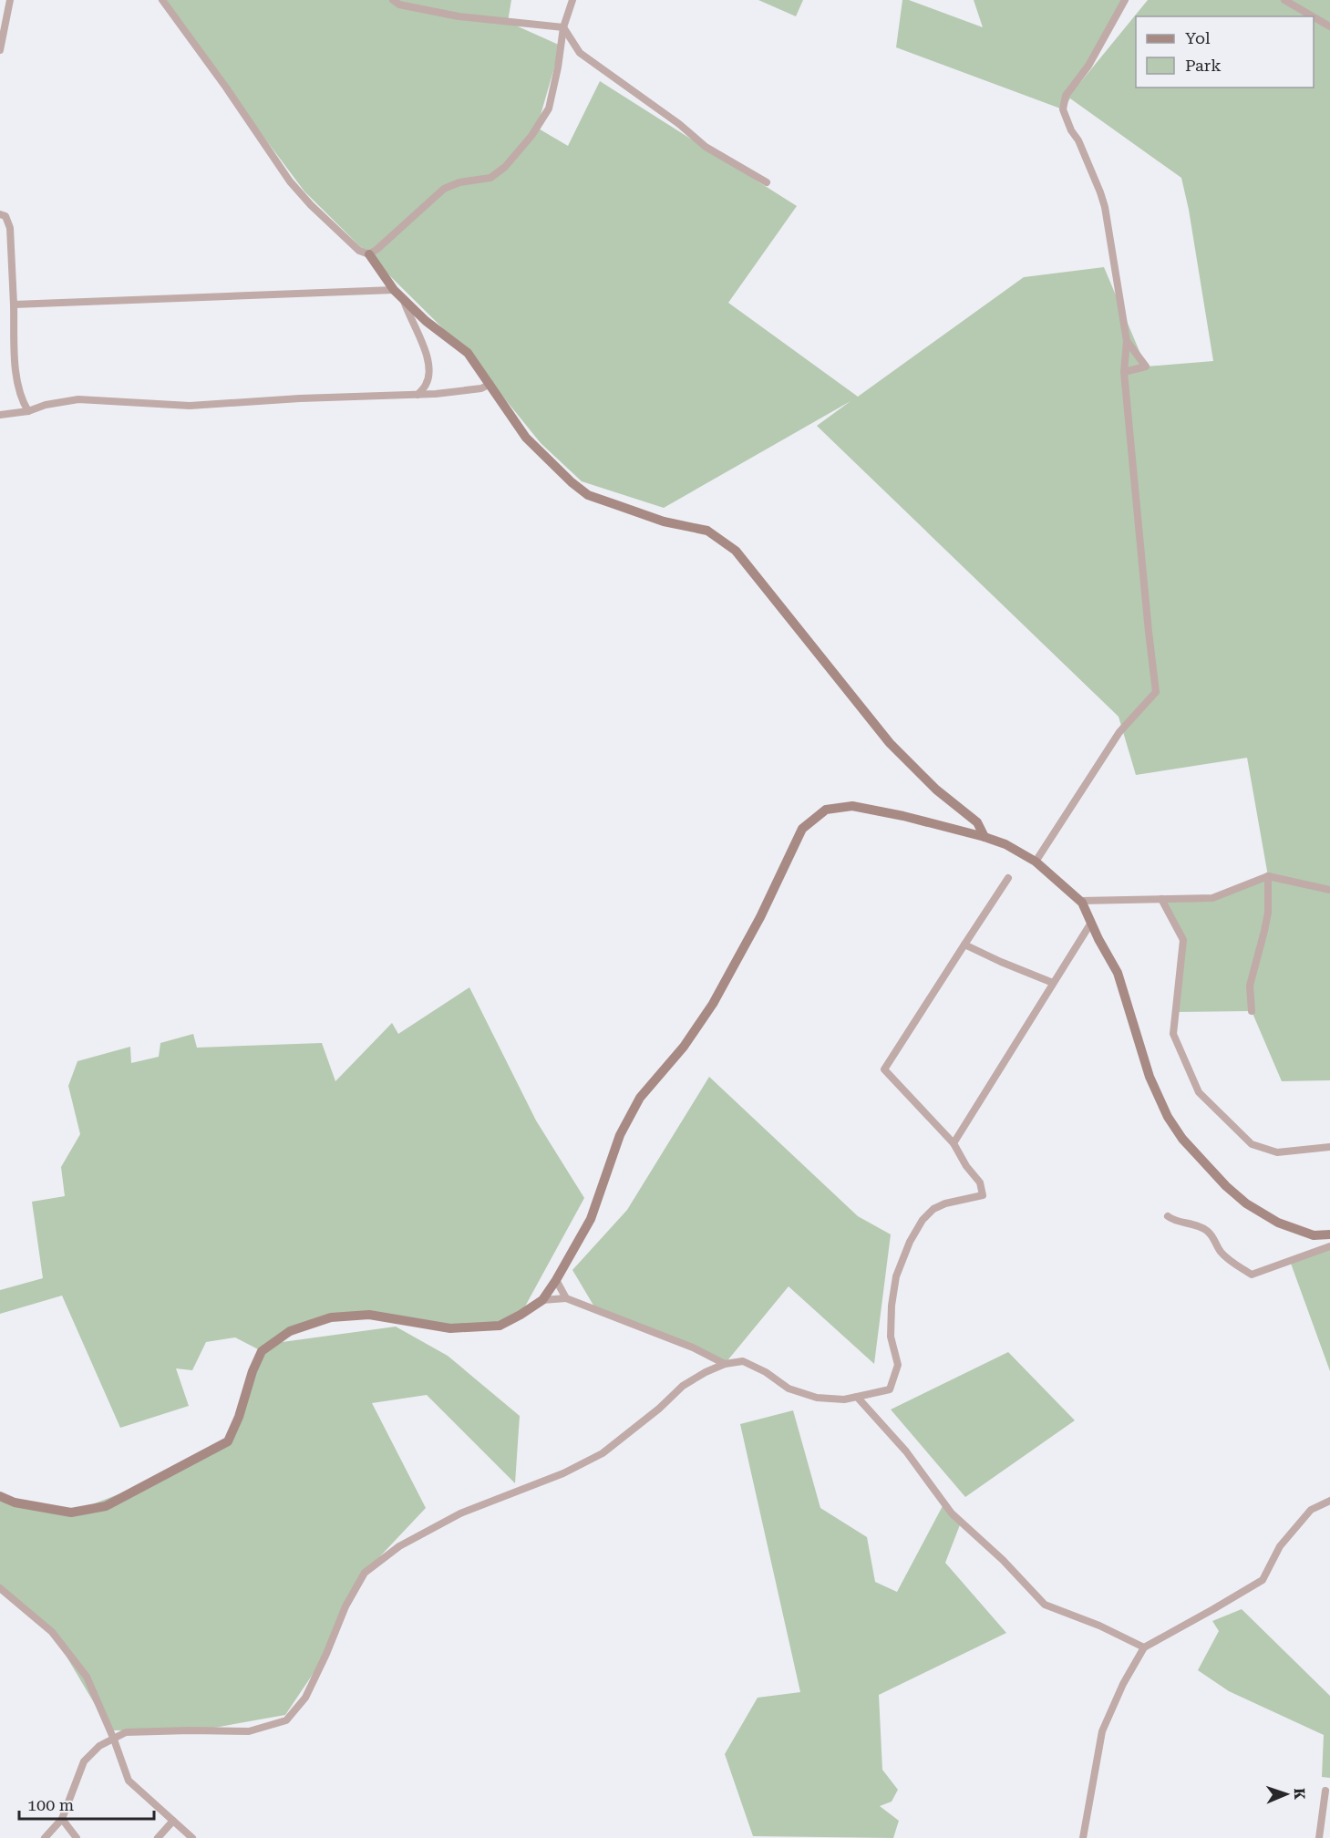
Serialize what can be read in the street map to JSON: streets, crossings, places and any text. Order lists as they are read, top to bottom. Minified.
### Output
{"legend":["Yol","Park"],"scale_bar":"100 m","north":"right"}
